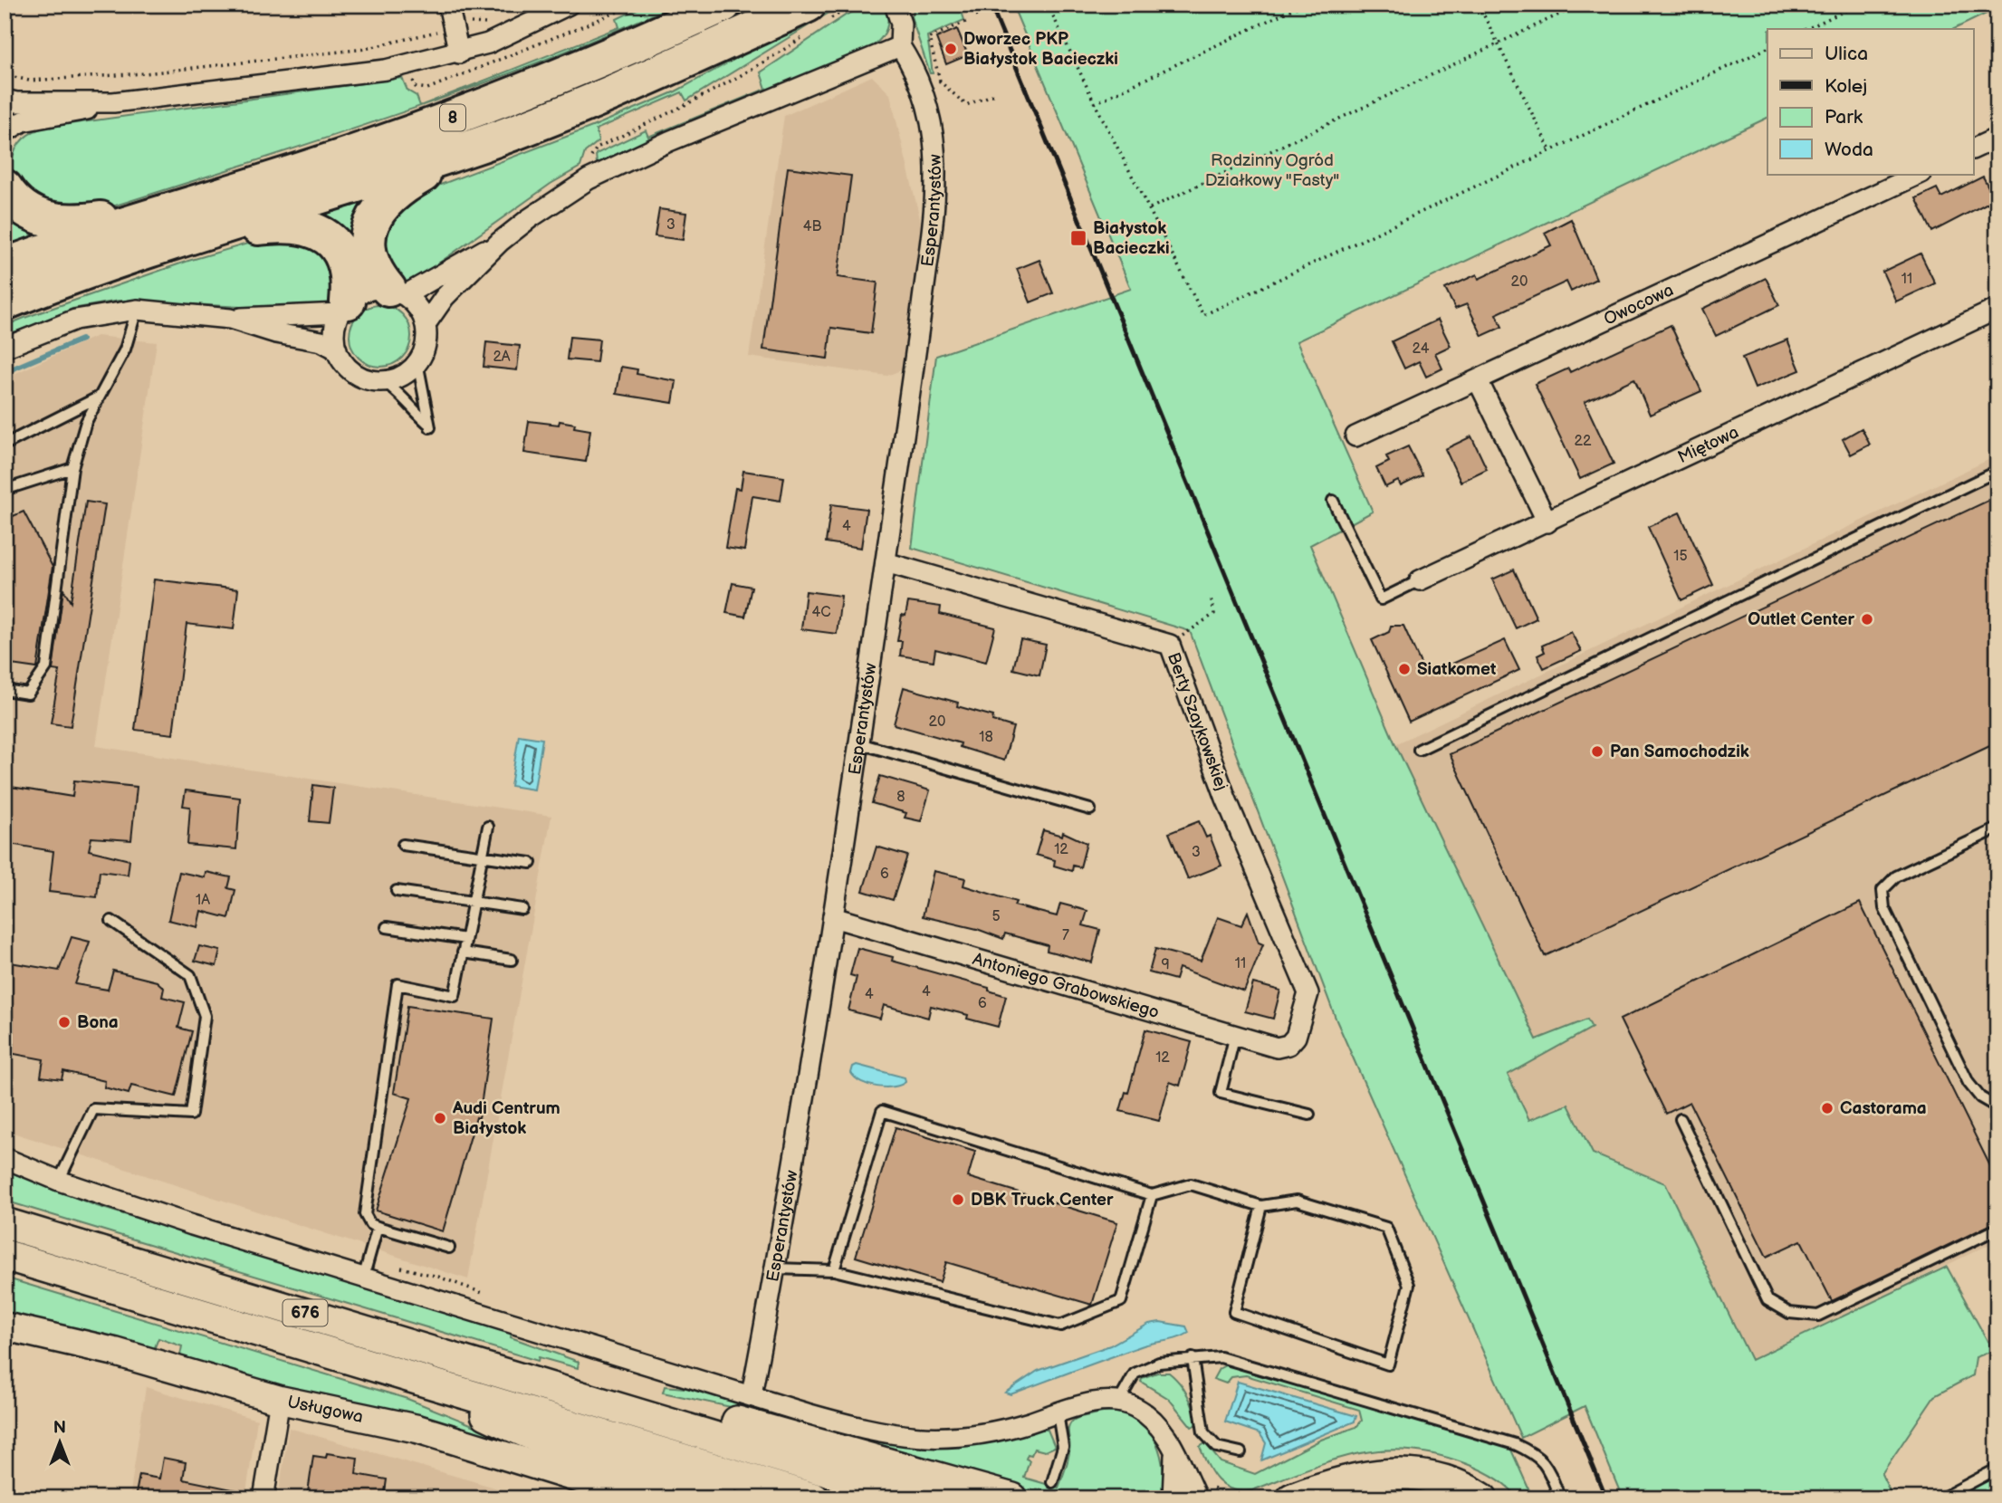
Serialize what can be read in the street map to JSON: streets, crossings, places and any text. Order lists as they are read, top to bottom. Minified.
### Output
{"streets":{"highway":["8"],"main road":["676"],"street":["Esperantystów","Owocowa","Miętowa","Berty Szaykowskiej","Antoniego Grabowskiego","Usługowa"]},"crossings":[["Esperantystów","Berty Szaykowskiej"],["Esperantystów","Antoniego Grabowskiego"],["Berty Szaykowskiej","Antoniego Grabowskiego"]],"parks":["Rodzinny Ogród Działkowy \"Fasty\""],"places":{"other":["Dworzec PKP Białystok Bacieczki","Outlet Center","Siatkomet","Pan Samochodzik","Bona","Castorama","Audi Centrum Białystok","DBK Truck Center"],"transit":["Białystok Bacieczki"]},"house_numbers":["3","4B","11","20","24","2A","22","4","15","4C","20","18","8","12","3","6","1A","5","7","11","9","4","4","6","12"],"legend":["Ulica","Kolej","Park","Woda"],"north":"top"}
